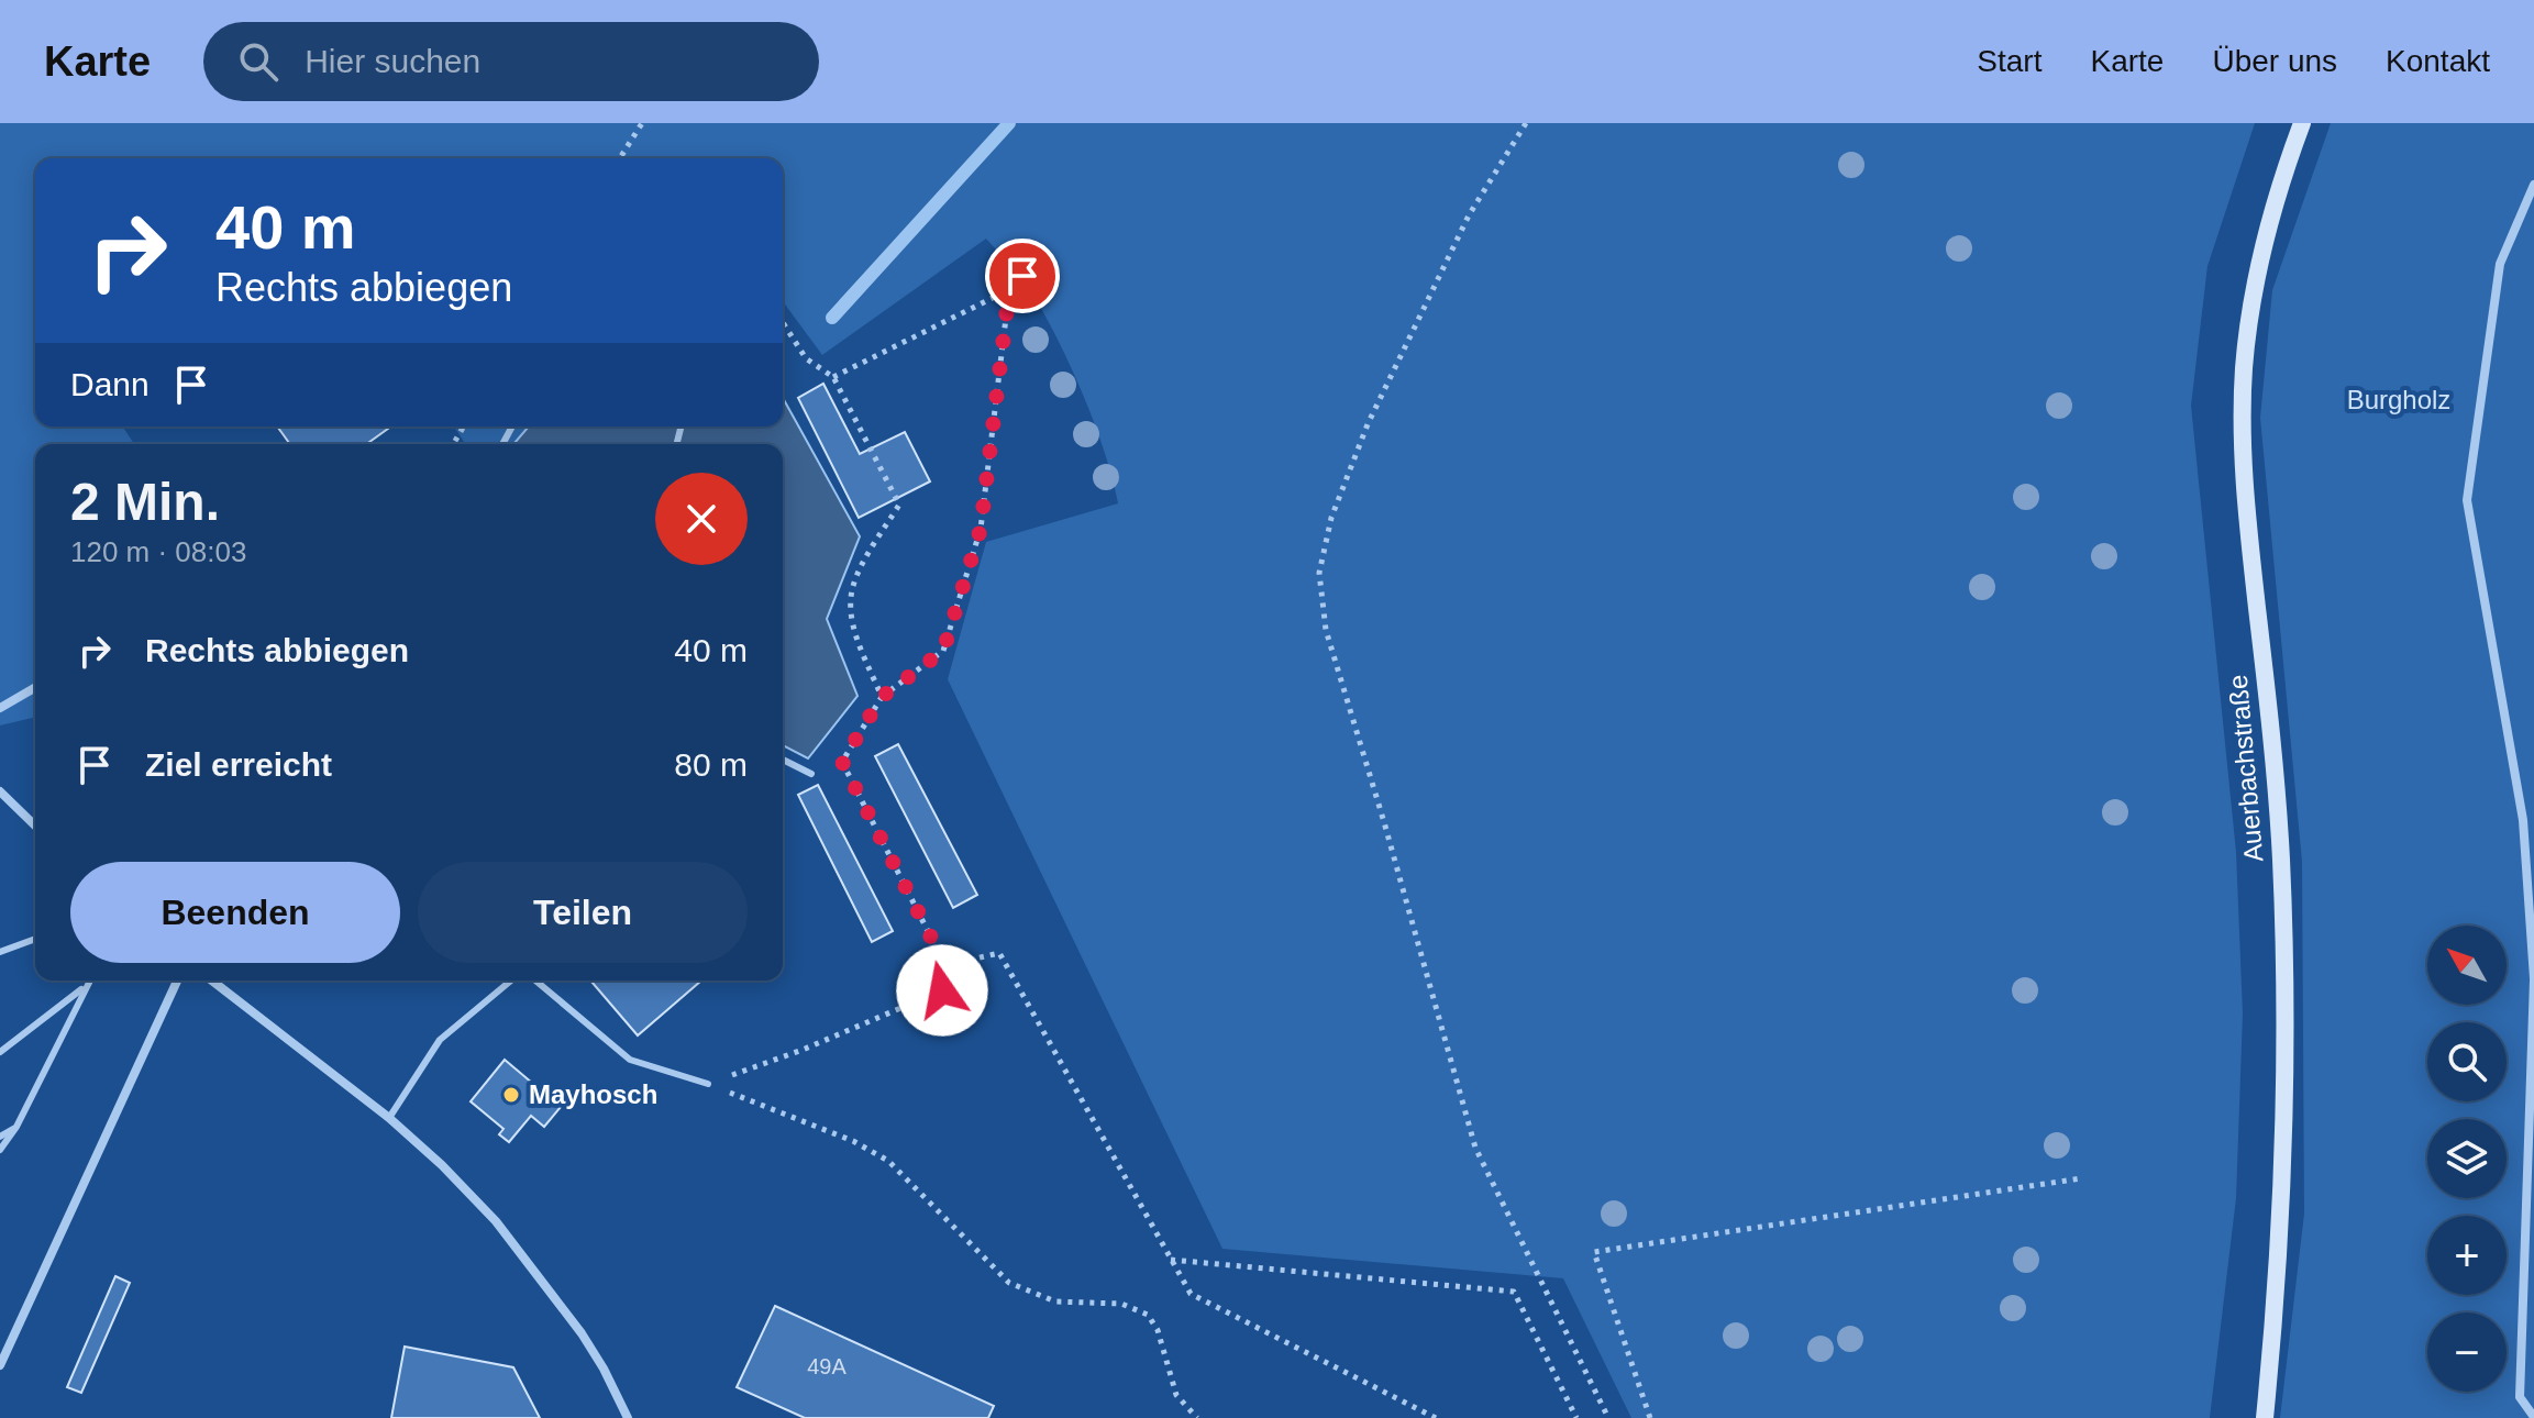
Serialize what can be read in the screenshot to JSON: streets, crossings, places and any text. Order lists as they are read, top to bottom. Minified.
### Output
{"streets":{"main road":["Auerbachstraße"]},"parks":["Burgholz"],"places":["Mayhosch"],"house_numbers":["49A"],"north":"top left","page":{"header":"Karte","search":"Hier suchen","nav":["Start","Karte","Über uns","Kontakt"],"turn":["40 m","Rechts abbiegen"],"then":"Dann","heading":["2 Min.","120 m · 08:03"],"list":[{"name":"Rechts abbiegen","value":"40 m"},{"name":"Ziel erreicht","value":"80 m"}],"buttons":["Beenden","Teilen"],"map_buttons":["+","−"]}}
